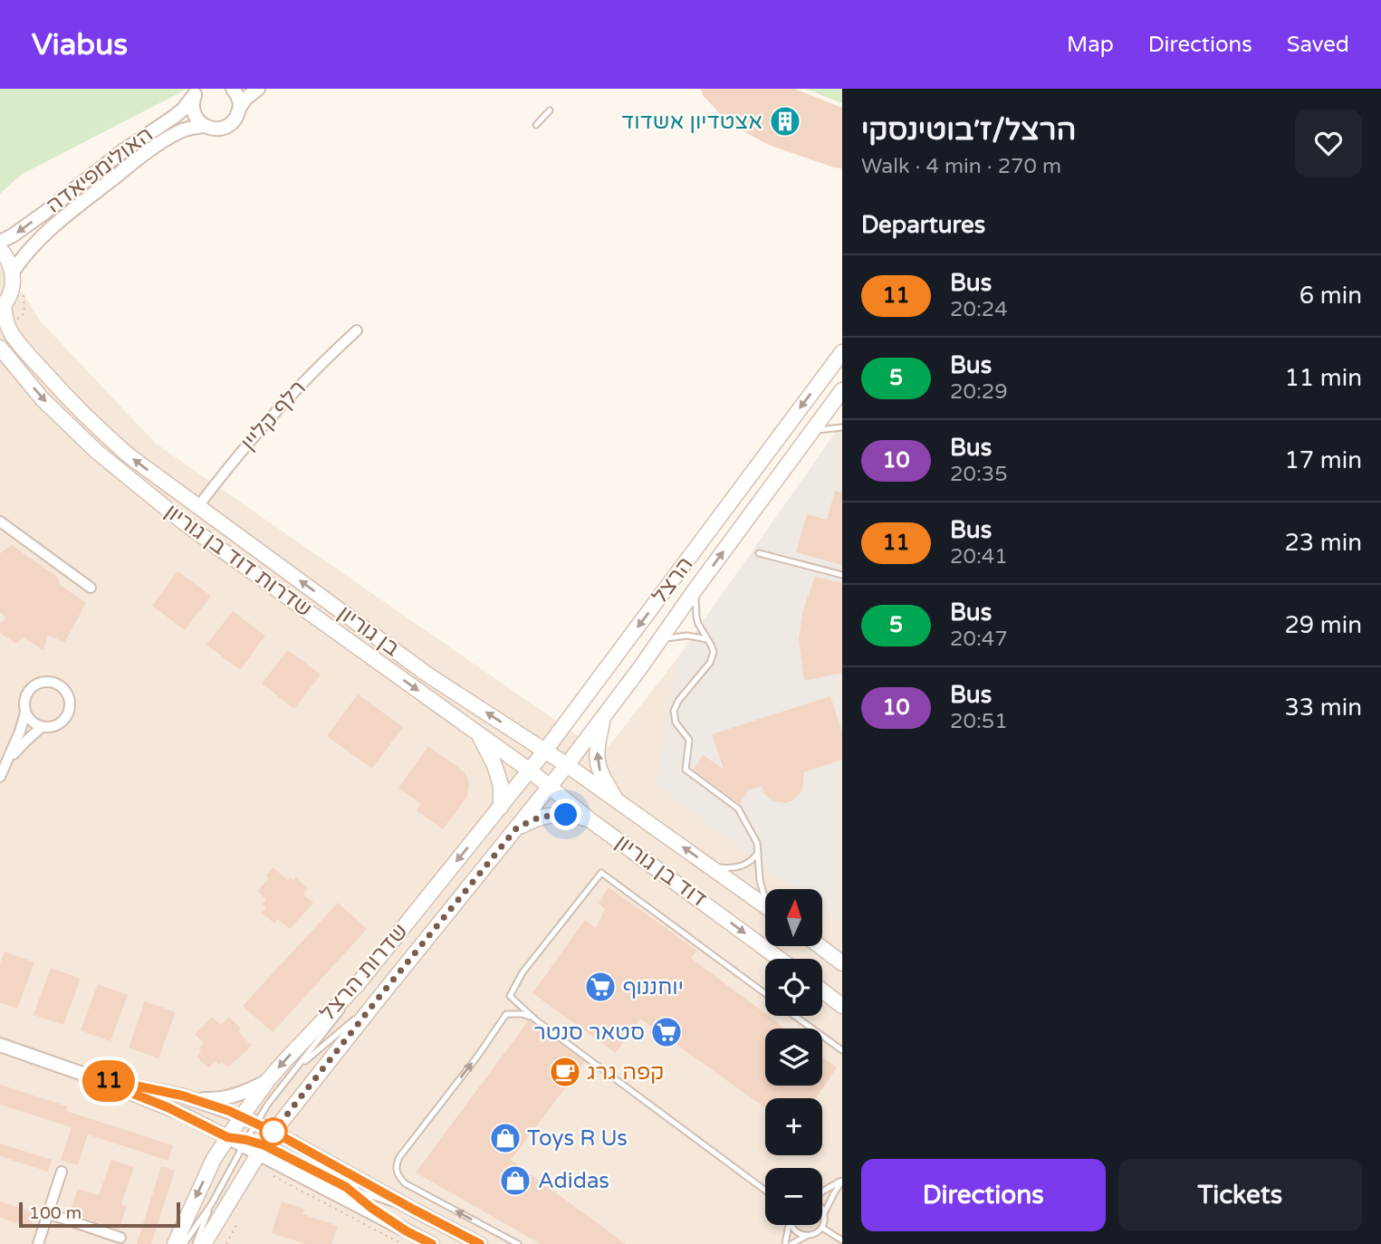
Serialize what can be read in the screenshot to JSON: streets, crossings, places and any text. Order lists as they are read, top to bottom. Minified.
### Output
{"streets":{"main road":["שדרות דוד בן גוריון","הרצל","בן גוריון","דוד בן גוריון","שדרות הרצל"],"street":["האולימפיאדה","רלף קליין"]},"crossings":[["רלף קליין","בן גוריון"],["שדרות דוד בן גוריון","הרצל"],["שדרות דוד בן גוריון","דוד בן גוריון"],["הרצל","בן גוריון"],["הרצל","דוד בן גוריון"],["הרצל","שדרות הרצל"]],"one_way":["שדרות דוד בן גוריון","בן גוריון","דוד בן גוריון"],"places":{"building":["אצטדיון אשדוד"],"supermarket":["יוחננוף","סטאר סנטר"],"cafe":["קפה גרג"],"shop":["Toys R Us","Adidas"]},"lines":["bus line 11"],"scale_bar":"100 m","north":"top","page":{"header":"Viabus","nav":["Map","Directions","Saved"],"on_map":"11","heading":[["הרצל/ז׳בוטינסקי","Walk · 4 min · 270 m"],"Departures"],"list":[{"mark":"11","name":"Bus","note":"20:24","value":"6 min"},{"mark":"5","name":"Bus","note":"20:29","value":"11 min"},{"mark":"10","name":"Bus","note":"20:35","value":"17 min"},{"mark":"11","name":"Bus","note":"20:41","value":"23 min"},{"mark":"5","name":"Bus","note":"20:47","value":"29 min"},{"mark":"10","name":"Bus","note":"20:51","value":"33 min"}],"map_buttons":["+","−"],"buttons":["Directions","Tickets"],"scale":"100 m"}}
